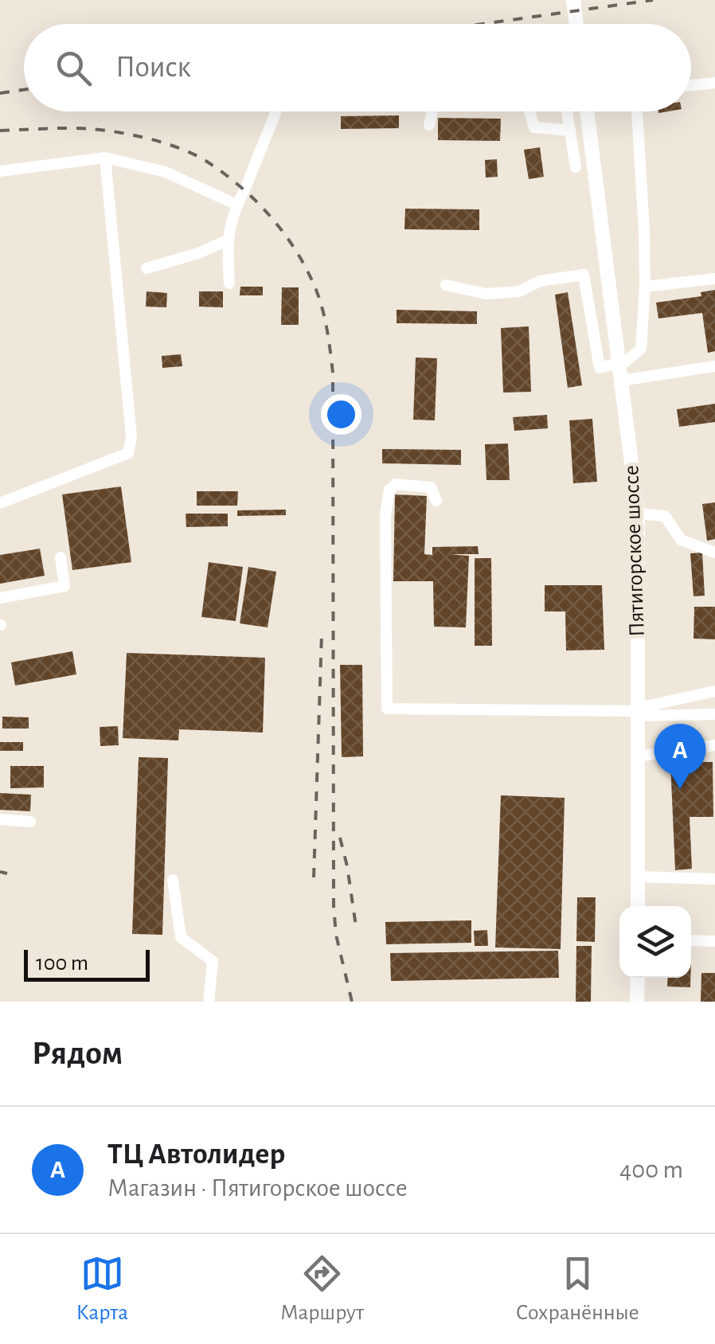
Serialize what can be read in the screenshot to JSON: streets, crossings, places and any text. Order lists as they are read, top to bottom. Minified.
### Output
{"streets":{"main road":["Пятигорское шоссе"]},"scale_bar":"100 m","page":{"search":"Поиск","pins":"A","scale":"100 m","heading":"Рядом","list":[{"mark":"A","name":"ТЦ Автолидер","note":"Магазин · Пятигорское шоссе","value":"400 m"}],"nav":["Карта","Маршрут","Сохранённые"]}}
